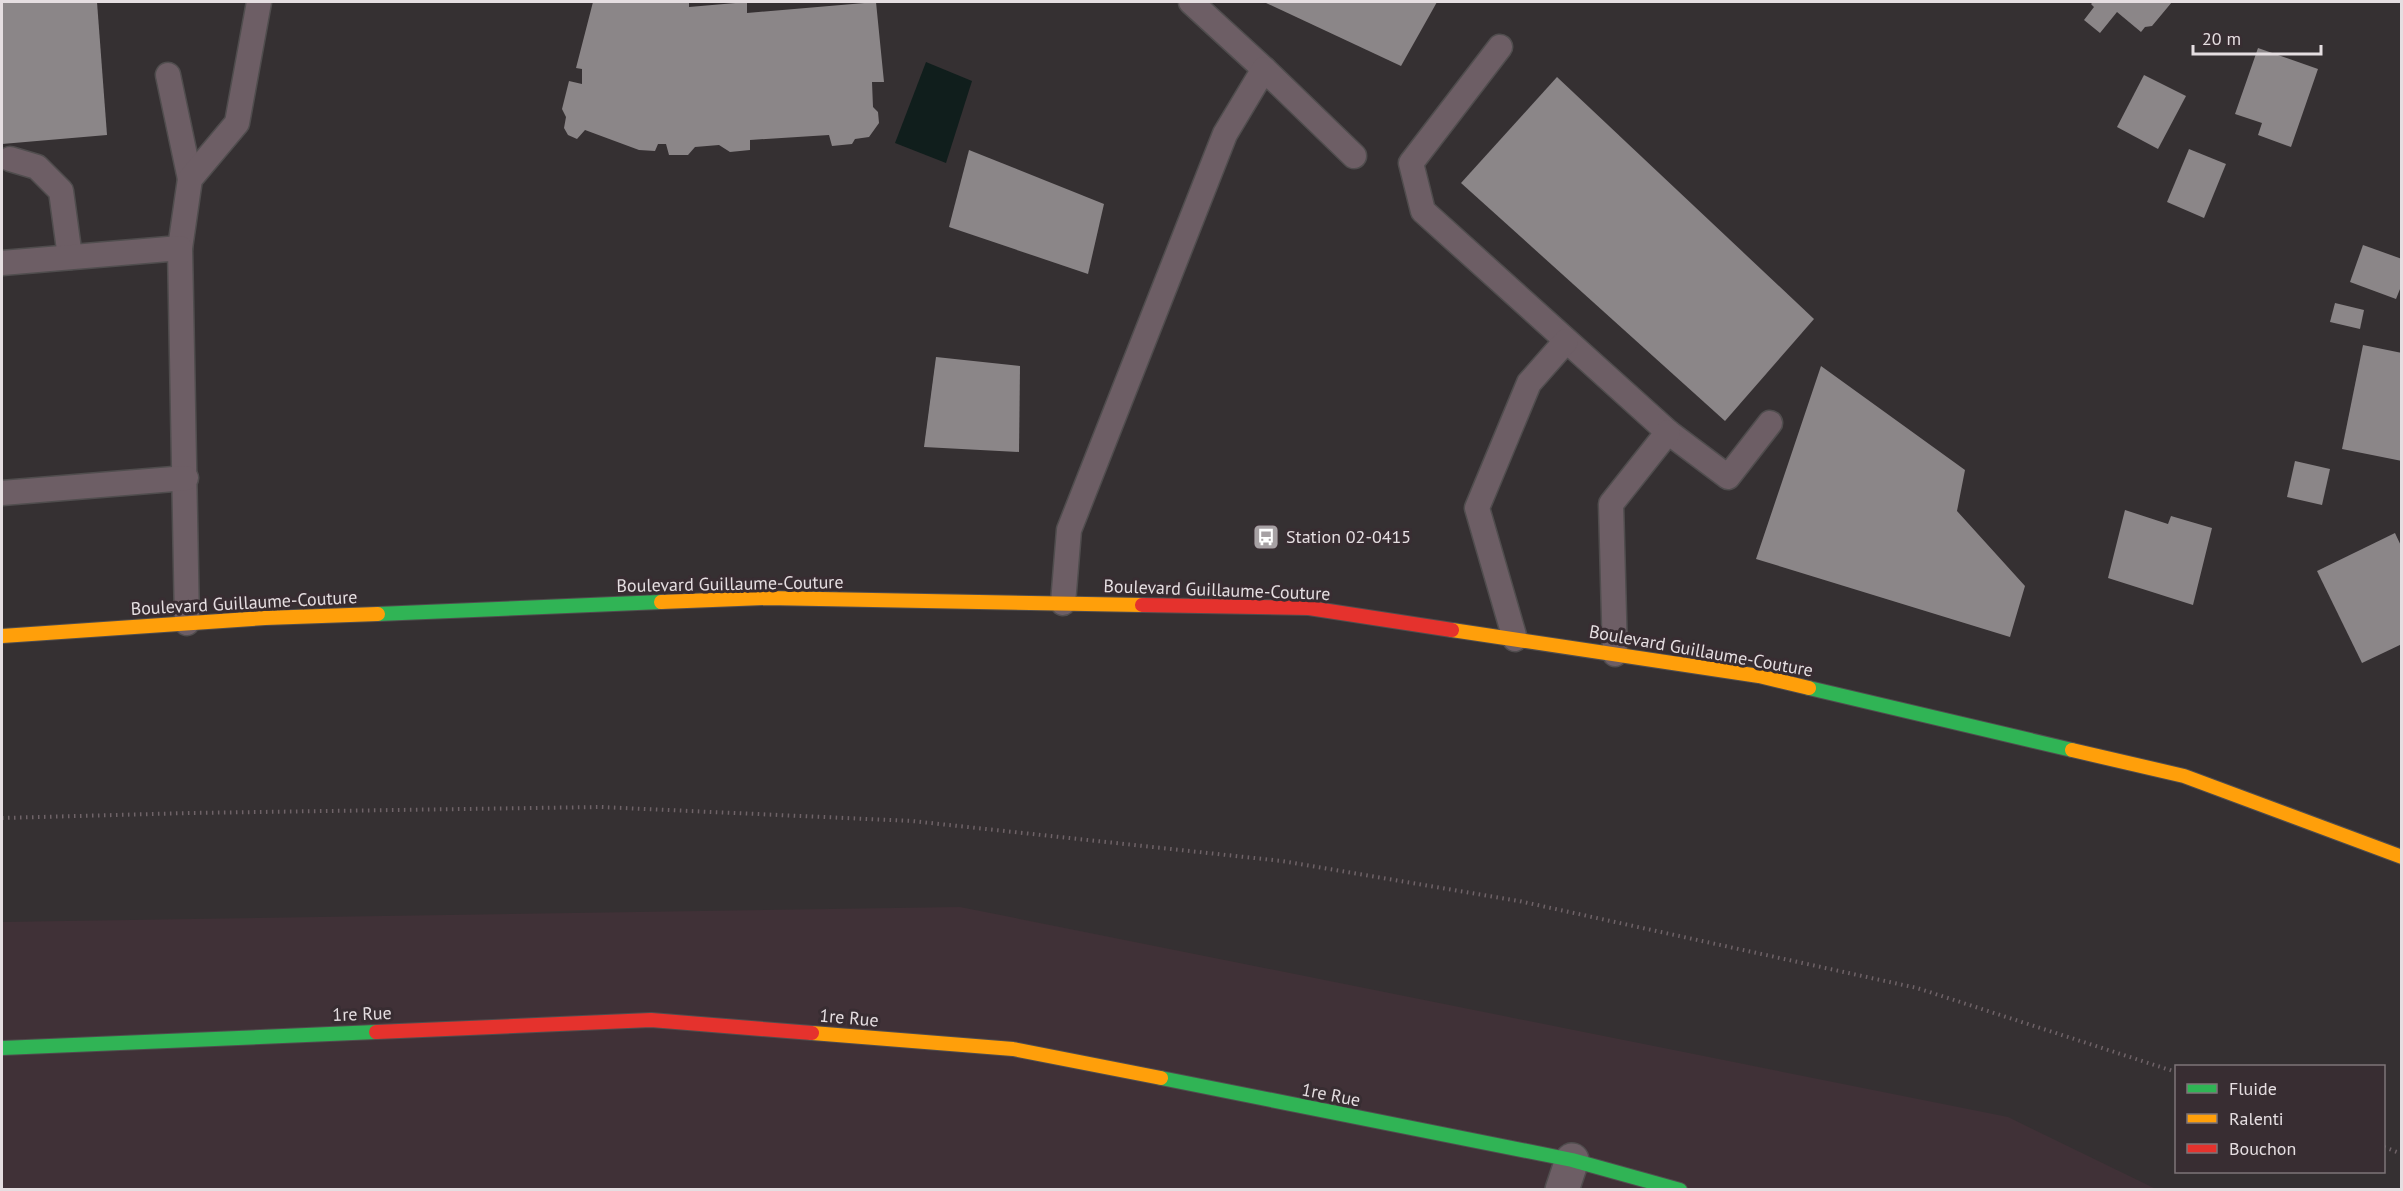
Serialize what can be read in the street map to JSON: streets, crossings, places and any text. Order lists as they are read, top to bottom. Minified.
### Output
{"streets":{"main road":["Boulevard Guillaume-Couture","1re Rue"]},"places":{"bus stop":["Station 02-0415"]},"legend":["Fluide","Ralenti","Bouchon"],"scale_bar":"20 m"}
